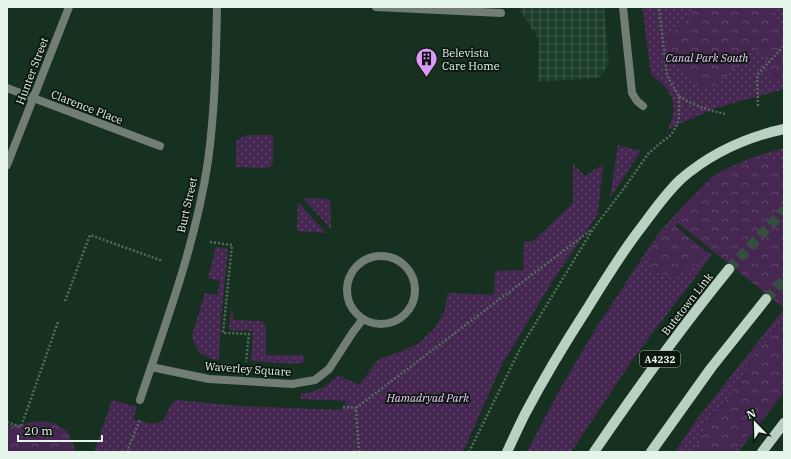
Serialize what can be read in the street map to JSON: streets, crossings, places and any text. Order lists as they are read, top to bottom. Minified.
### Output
{"streets":{"main road":["Butetown Link","A4232"],"street":["Hunter Street","Clarence Place","Burt Street","Waverley Square"]},"crossings":[["Hunter Street","Clarence Place"],["Burt Street","Waverley Square"]],"parks":["Canal Park South","Hamadryad Park"],"places":{"building":["Belevista Care Home"]},"scale_bar":"20 m","north":"top left"}
